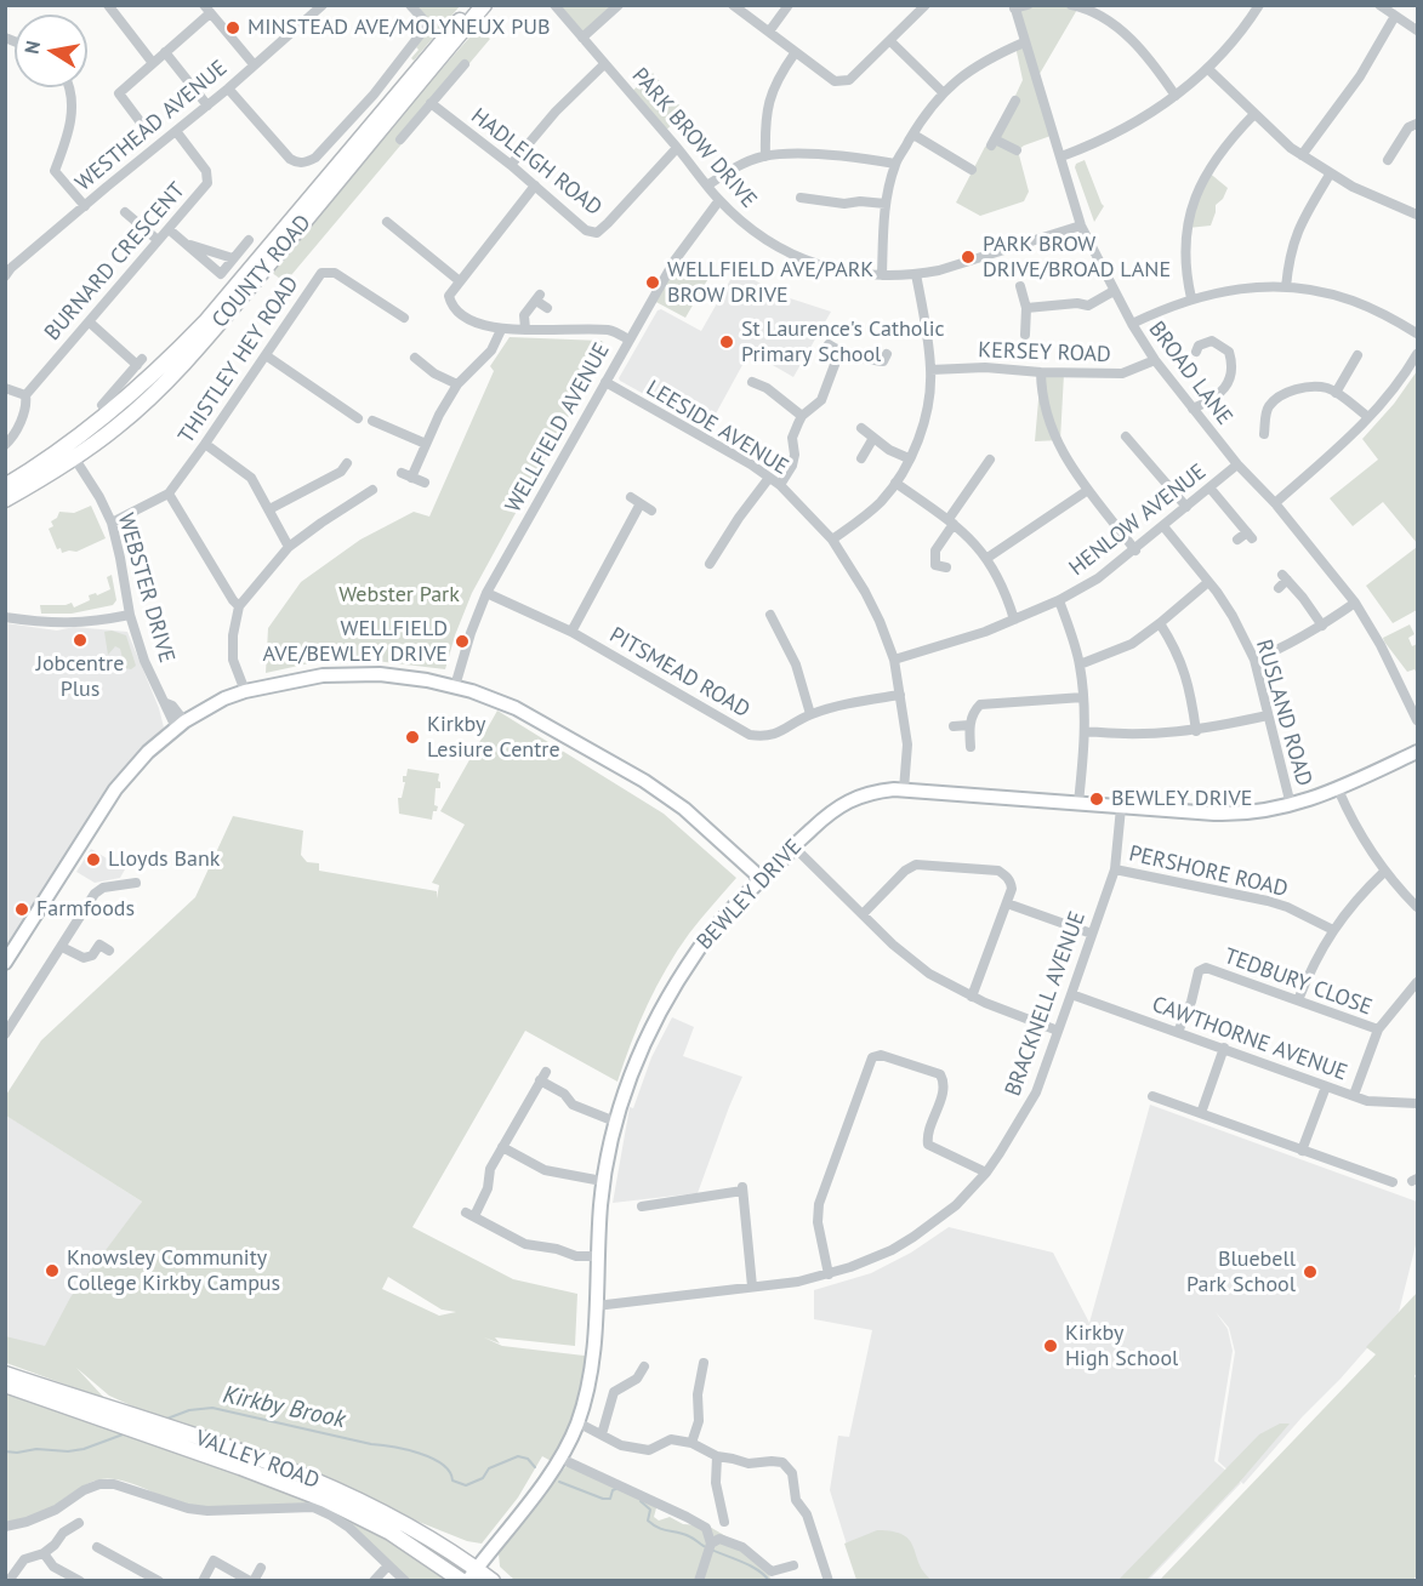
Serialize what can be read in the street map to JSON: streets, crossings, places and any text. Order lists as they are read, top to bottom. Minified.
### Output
{"streets":{"main road":["COUNTY ROAD","VALLEY ROAD"],"street":["WESTHEAD AVENUE","PARK BROW DRIVE","HADLEIGH ROAD","BURNARD CRESCENT","KERSEY ROAD","THISTLEY HEY ROAD","BROAD LANE","WELLFIELD AVENUE","LEESIDE AVENUE","HENLOW AVENUE","WEBSTER DRIVE","PITSMEAD ROAD","RUSLAND ROAD","PERSHORE ROAD","BEWLEY DRIVE","TEDBURY CLOSE","BRACKNELL AVENUE","CAWTHORNE AVENUE"]},"crossings":[["WESTHEAD AVENUE","BURNARD CRESCENT"],["PARK BROW DRIVE","HADLEIGH ROAD"],["PARK BROW DRIVE","BROAD LANE"],["PARK BROW DRIVE","WELLFIELD AVENUE"],["COUNTY ROAD","WEBSTER DRIVE"],["KERSEY ROAD","BROAD LANE"],["THISTLEY HEY ROAD","WEBSTER DRIVE"],["BROAD LANE","HENLOW AVENUE"],["WELLFIELD AVENUE","LEESIDE AVENUE"],["WELLFIELD AVENUE","PITSMEAD ROAD"],["LEESIDE AVENUE","HENLOW AVENUE"],["LEESIDE AVENUE","PITSMEAD ROAD"],["LEESIDE AVENUE","BEWLEY DRIVE"],["HENLOW AVENUE","RUSLAND ROAD"],["RUSLAND ROAD","BEWLEY DRIVE"],["PERSHORE ROAD","BRACKNELL AVENUE"],["BEWLEY DRIVE","BRACKNELL AVENUE"],["BEWLEY DRIVE","VALLEY ROAD"],["TEDBURY CLOSE","CAWTHORNE AVENUE"],["BRACKNELL AVENUE","CAWTHORNE AVENUE"]],"water":["Kirkby Brook"],"parks":["Webster Park"],"places":["MINSTEAD AVE/MOLYNEUX PUB","PARK BROW DRIVE/BROAD LANE","WELLFIELD AVE/PARK BROW DRIVE","St Laurence's Catholic Primary School","Jobcentre Plus","WELLFIELD AVE/BEWLEY DRIVE","Kirkby Lesiure Centre","BEWLEY DRIVE","Lloyds Bank","Farmfoods","Knowsley Community College Kirkby Campus","Bluebell Park School","Kirkby High School"],"north":"left"}
